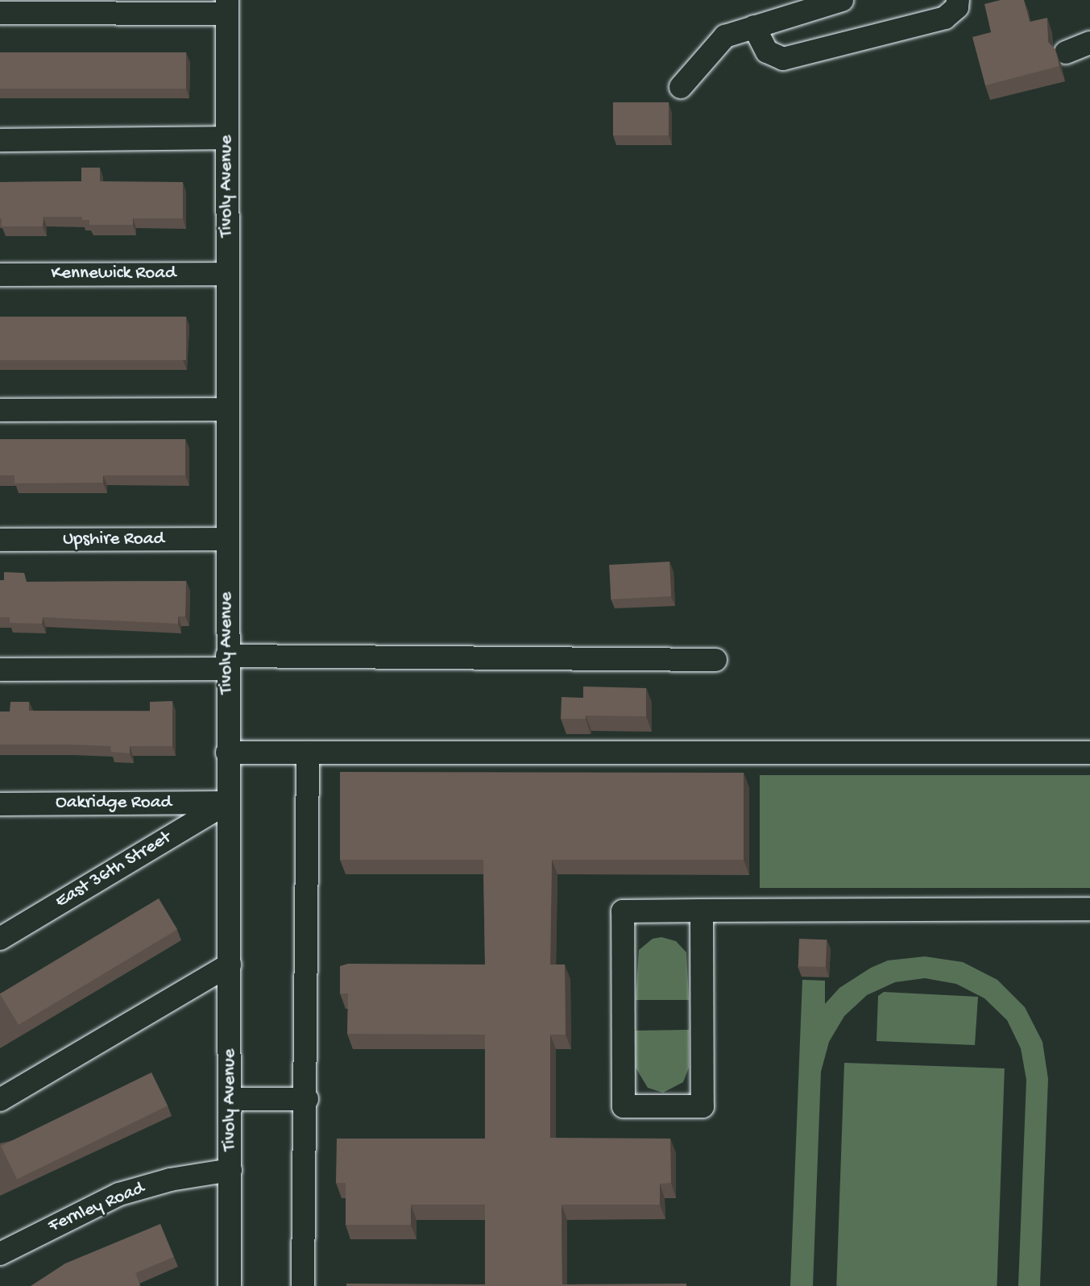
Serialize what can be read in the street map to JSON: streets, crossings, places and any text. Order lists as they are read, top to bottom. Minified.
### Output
{"streets":{"street":["Tivoly Avenue","Kennewick Road","Upshire Road","Oakridge Road","East 36th Street","Fernley Road"]},"crossings":[["Tivoly Avenue","Kennewick Road"],["Tivoly Avenue","Upshire Road"],["Tivoly Avenue","Oakridge Road"],["Tivoly Avenue","East 36th Street"],["Tivoly Avenue","Fernley Road"],["Oakridge Road","East 36th Street"]]}
